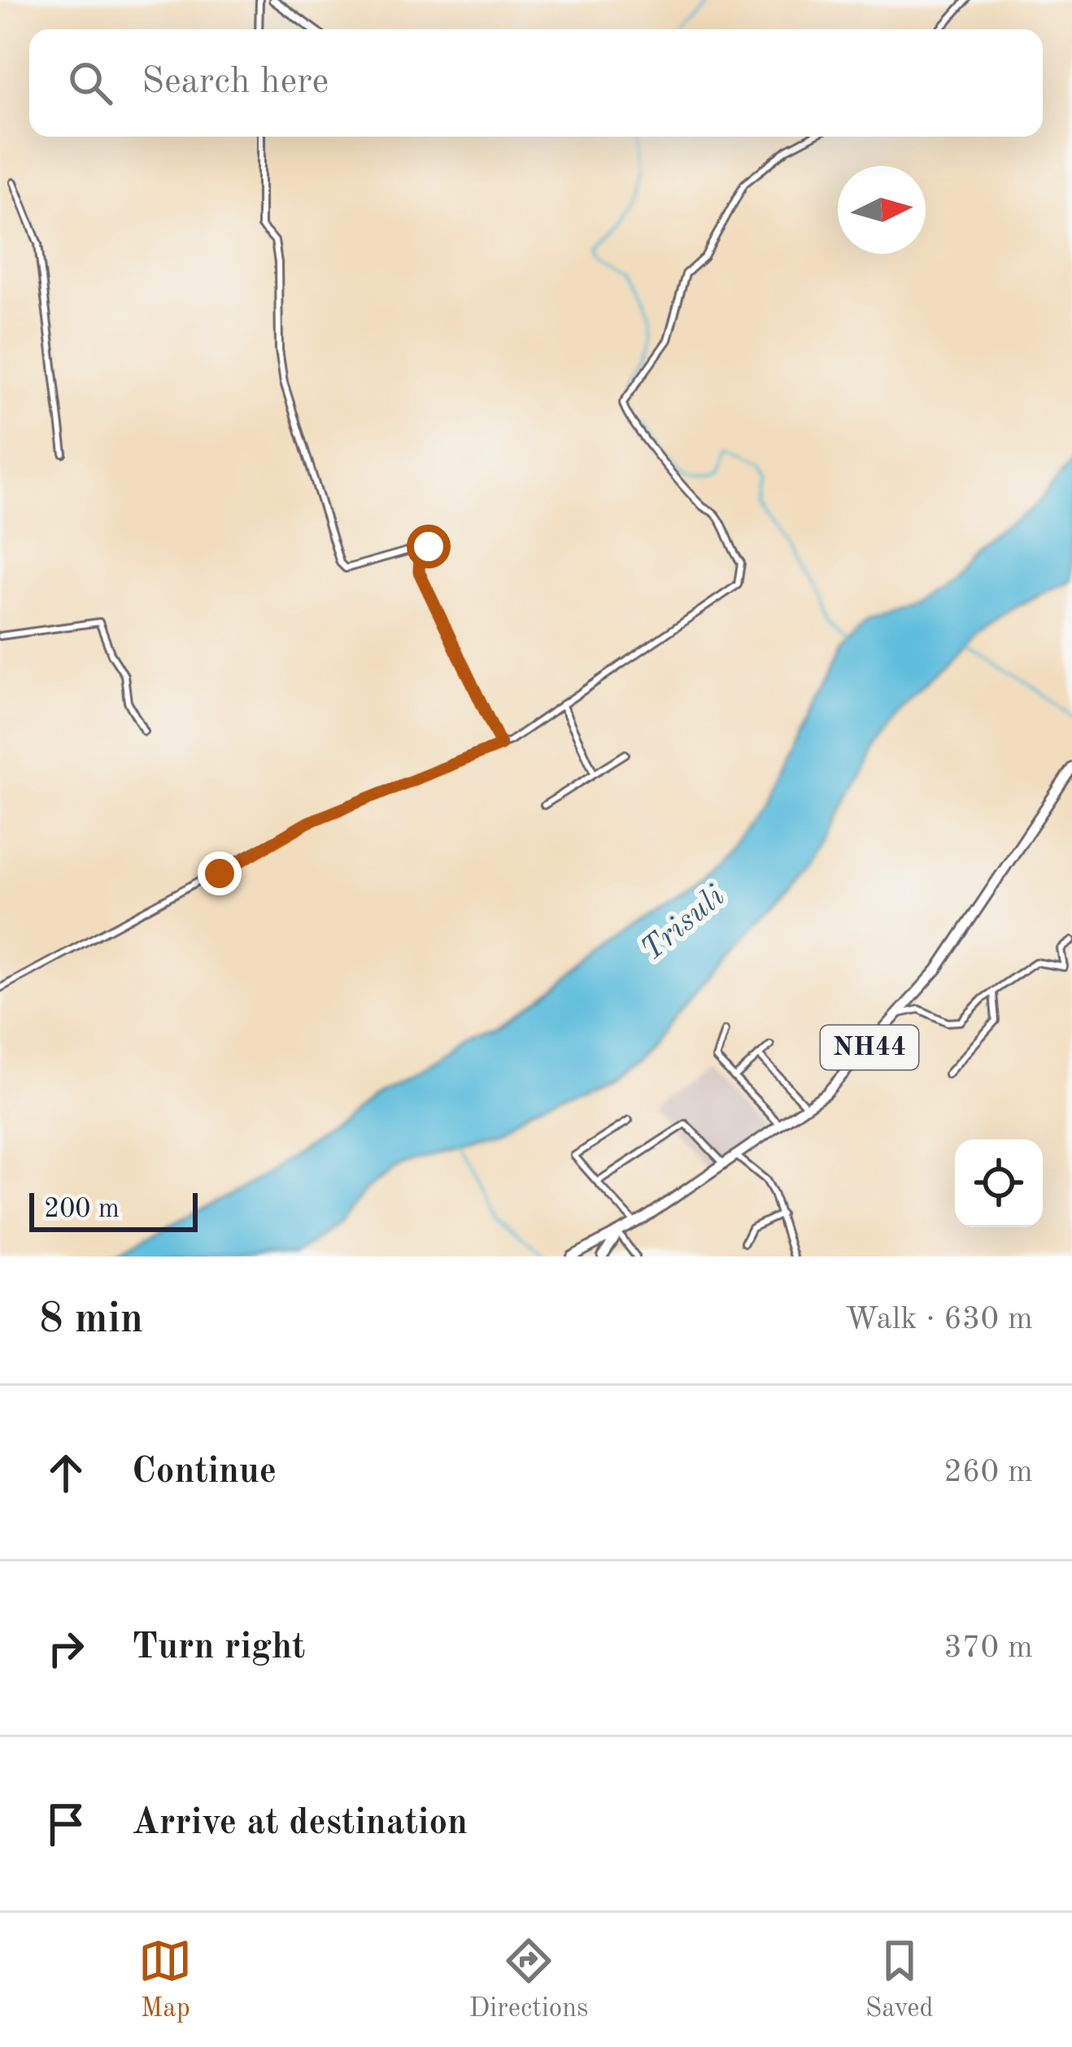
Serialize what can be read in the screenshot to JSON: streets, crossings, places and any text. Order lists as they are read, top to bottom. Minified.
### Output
{"streets":{"highway":["NH44"]},"water":["Trisuli"],"scale_bar":"200 m","north":"right","page":{"search":"Search here","scale":"200 m","heading":["8 min","Walk · 630 m"],"list":[["Continue","260 m"],["Turn right","370 m"],"Arrive at destination"],"nav":["Map","Directions","Saved"]}}
